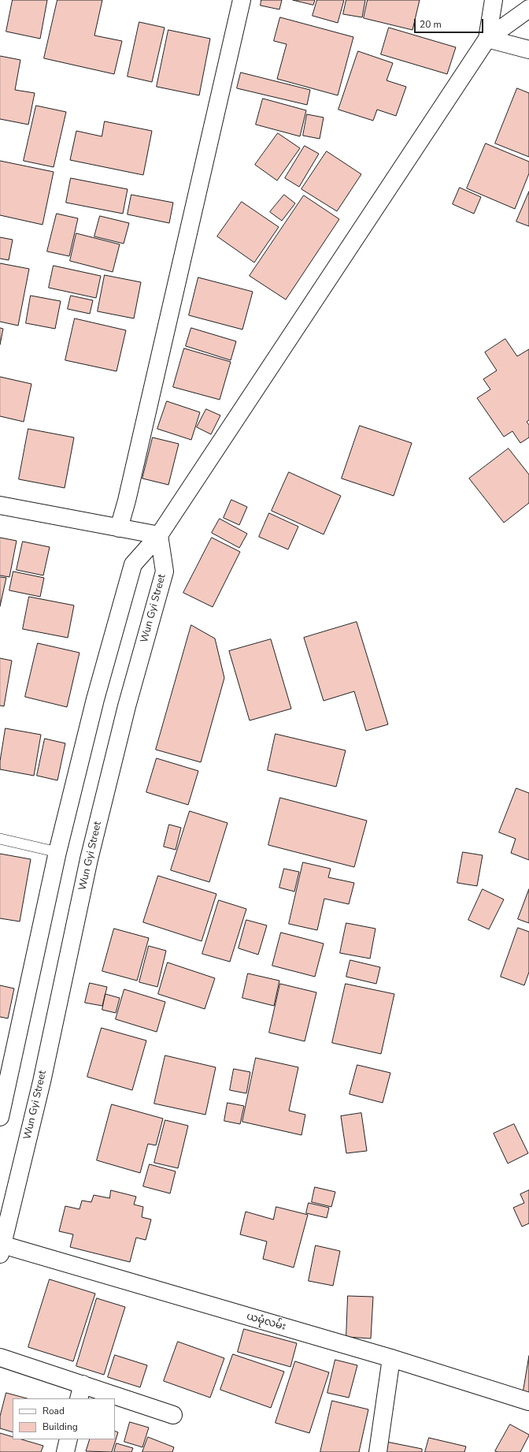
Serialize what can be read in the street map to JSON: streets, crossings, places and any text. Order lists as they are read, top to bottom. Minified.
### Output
{"streets":{"street":["Wun Gyi Street","ယမုံလမ်း"]},"crossings":[["Wun Gyi Street","ယမုံလမ်း"]],"legend":["Road","Building"],"scale_bar":"20 m"}
